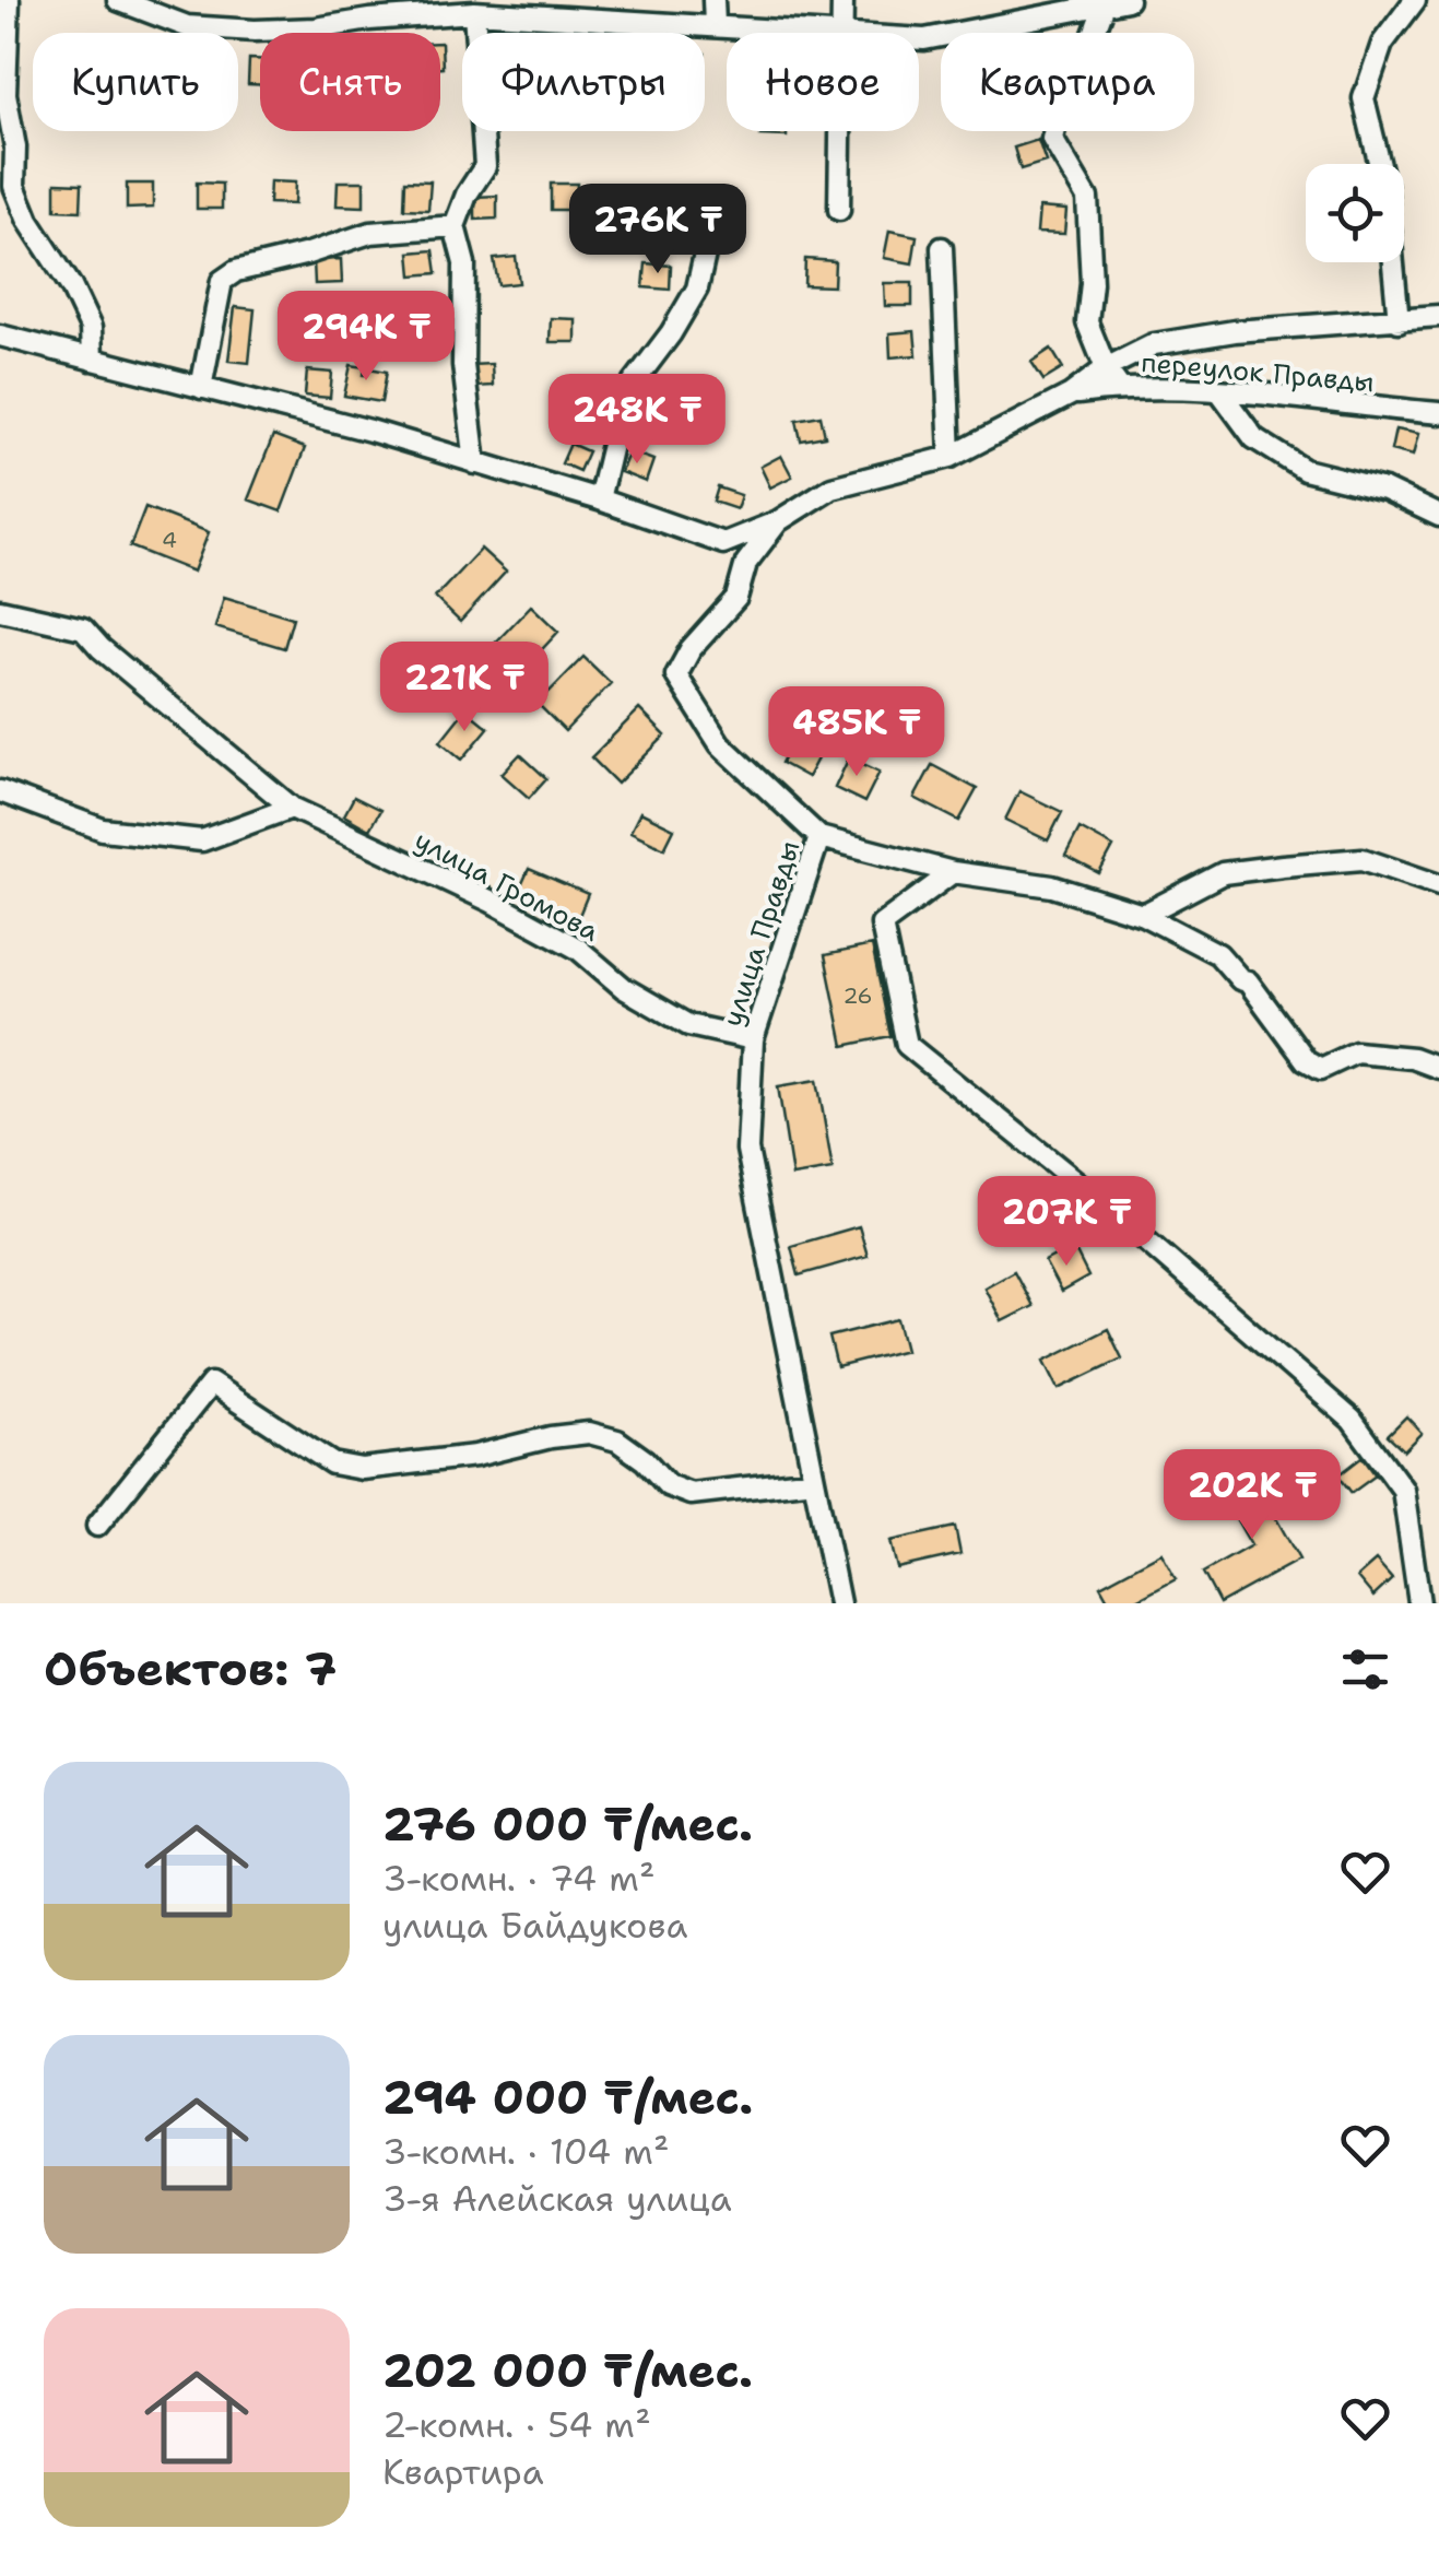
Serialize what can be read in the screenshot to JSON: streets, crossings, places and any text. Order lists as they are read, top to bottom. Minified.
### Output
{"streets":{"street":["переулок Правды","улица Громова","улица Правды"]},"crossings":[["улица Громова","улица Правды"]],"house_numbers":["4","26"],"page":{"chip":["Купить","Снять","Фильтры","Новое","Квартира"],"price":["276K ₸","294K ₸","248K ₸","221K ₸","485K ₸","207K ₸","202K ₸"],"heading":"Объектов: 7","list":[{"name":"276 000 ₸/мес.","note":"3-комн. · 74 m² · улица Байдукова"},{"name":"294 000 ₸/мес.","note":"3-комн. · 104 m² · 3-я Алейская улица"},{"name":"202 000 ₸/мес.","note":"2-комн. · 54 m² · Квартира"}]}}
